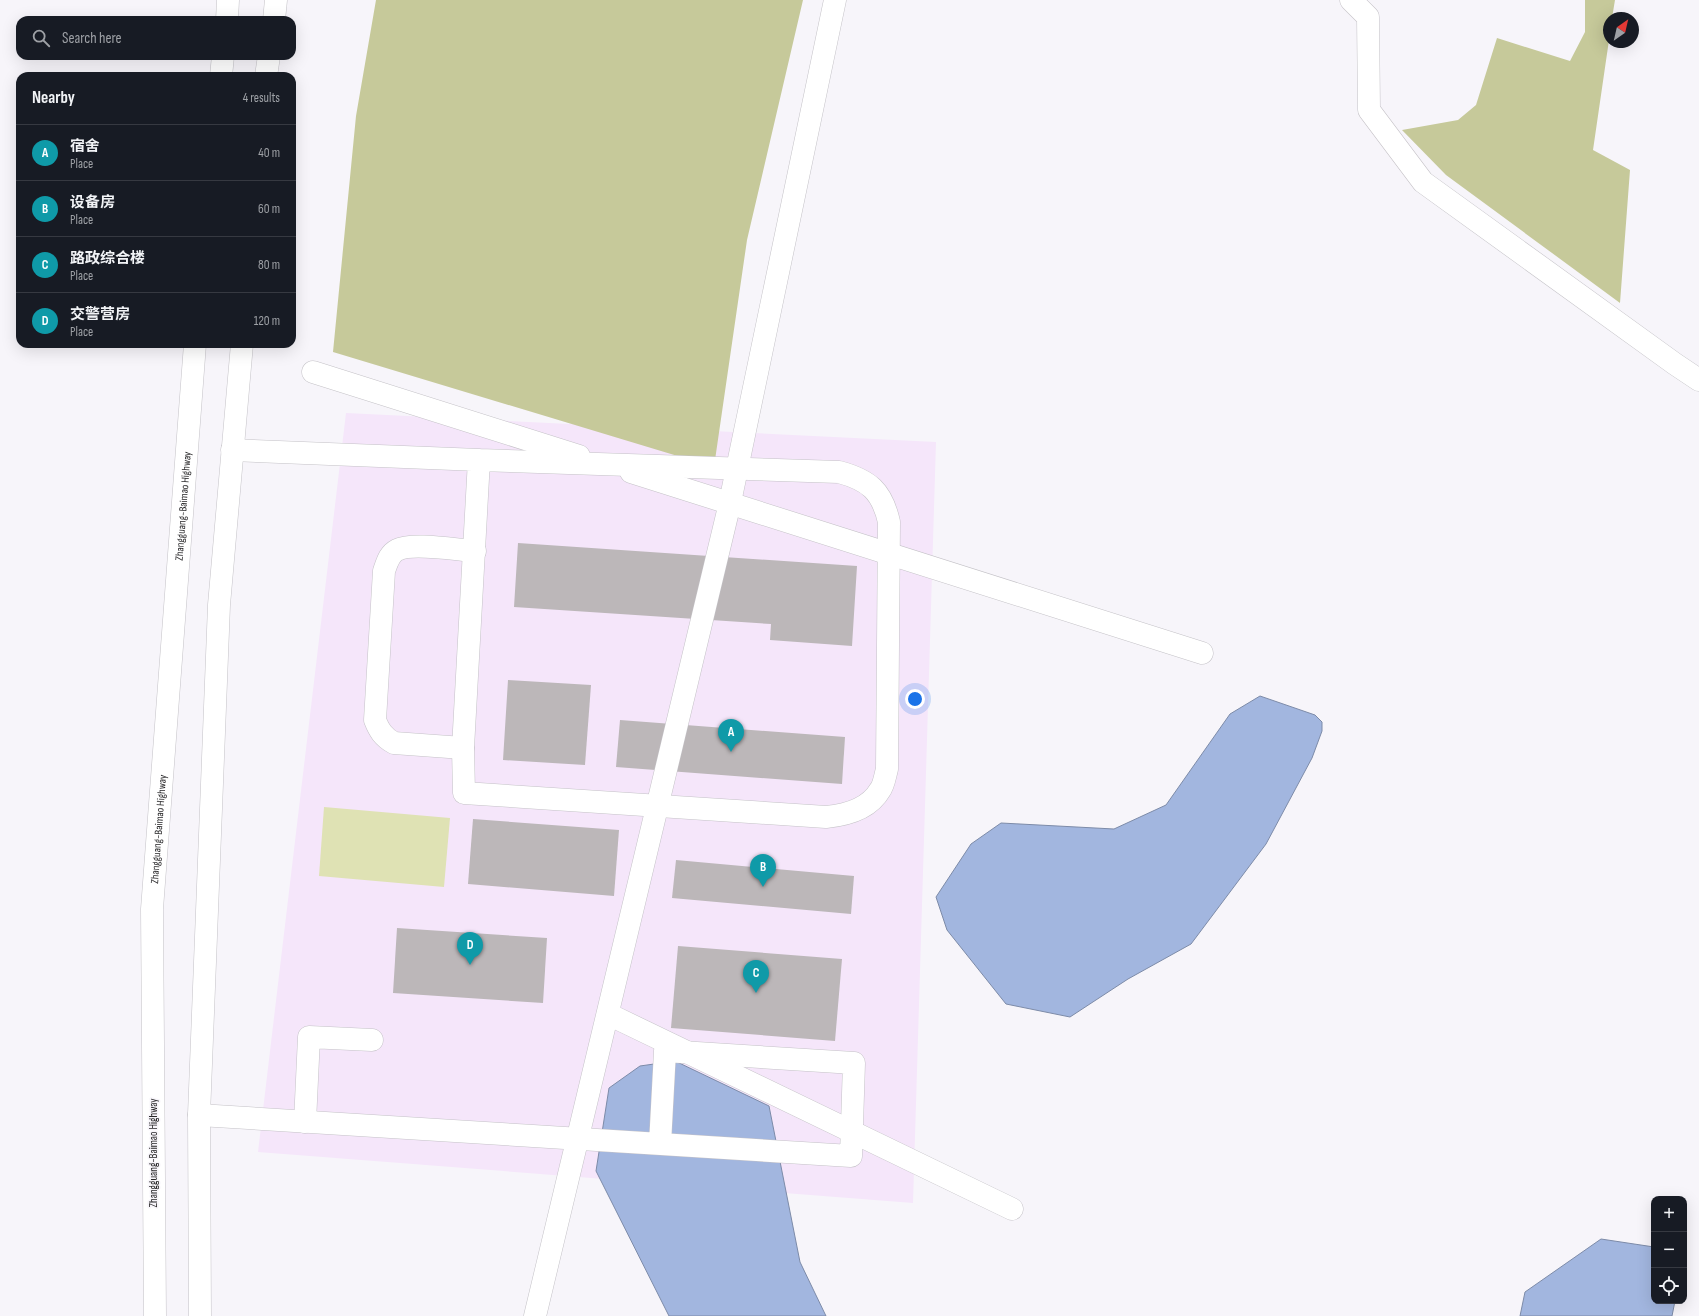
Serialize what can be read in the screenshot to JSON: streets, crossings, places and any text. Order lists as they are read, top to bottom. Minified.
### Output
{"streets":{"main road":["Zhangguang-Baimao Highway"]},"north":"top right","page":{"search":"Search here","heading":["Nearby","4 results"],"list":[{"mark":"A","name":"宿舍","note":"Place","value":"40 m"},{"mark":"B","name":"设备房","note":"Place","value":"60 m"},{"mark":"C","name":"路政综合楼","note":"Place","value":"80 m"},{"mark":"D","name":"交警营房","note":"Place","value":"120 m"}],"pins":["A","B","D","C"],"map_buttons":["+","−"]}}
